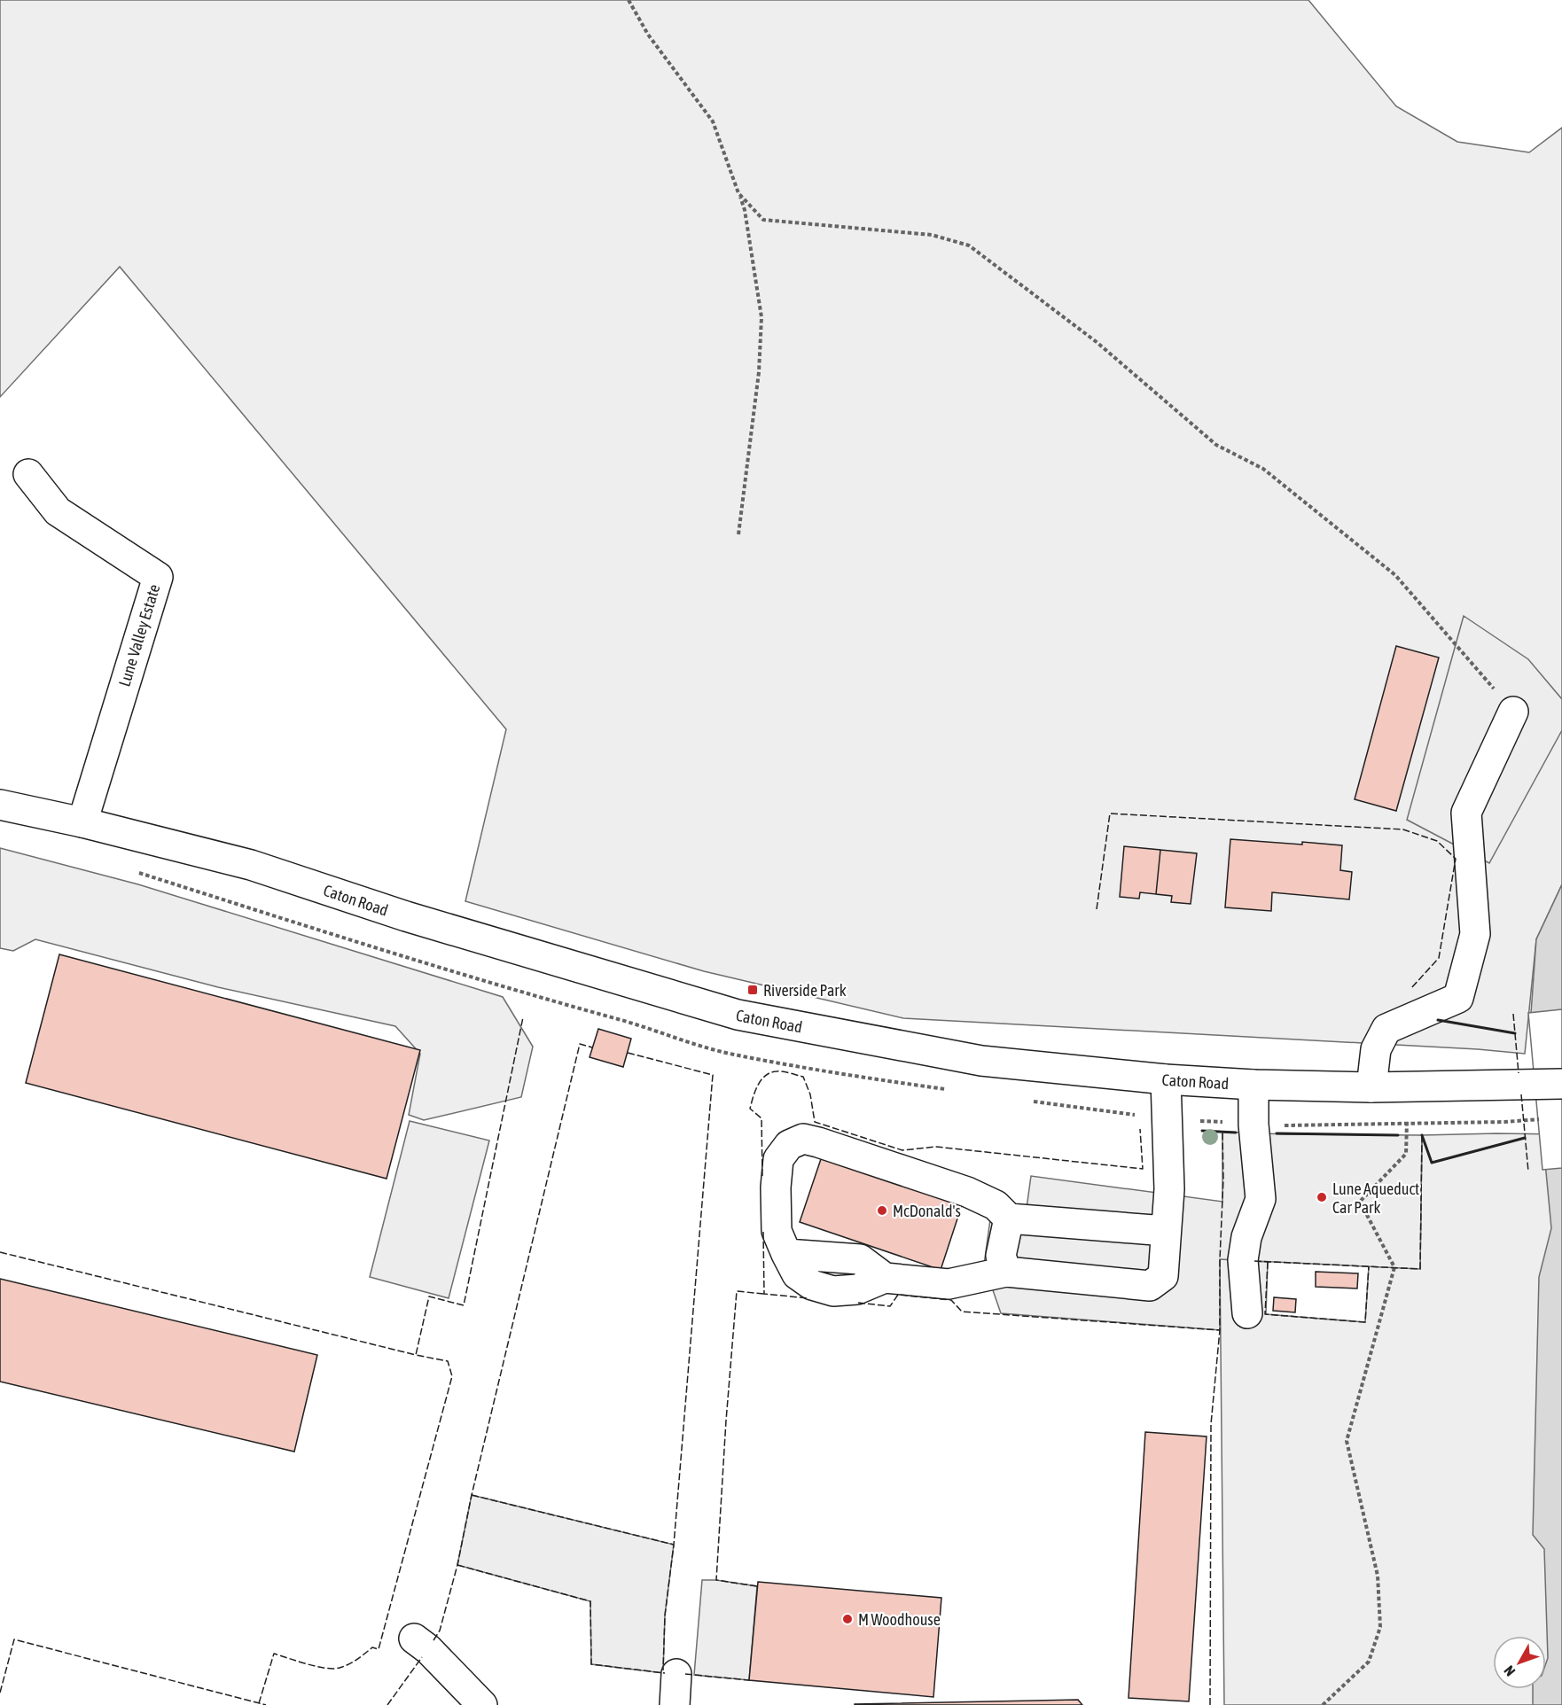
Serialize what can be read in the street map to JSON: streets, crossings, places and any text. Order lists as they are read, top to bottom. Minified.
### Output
{"streets":{"main road":["Lune Valley Estate","Caton Road"]},"crossings":[["Lune Valley Estate","Caton Road"]],"places":{"transit":["Riverside Park"],"other":["Lune Aqueduct Car Park","McDonald's","M Woodhouse"]},"north":"bottom left"}
